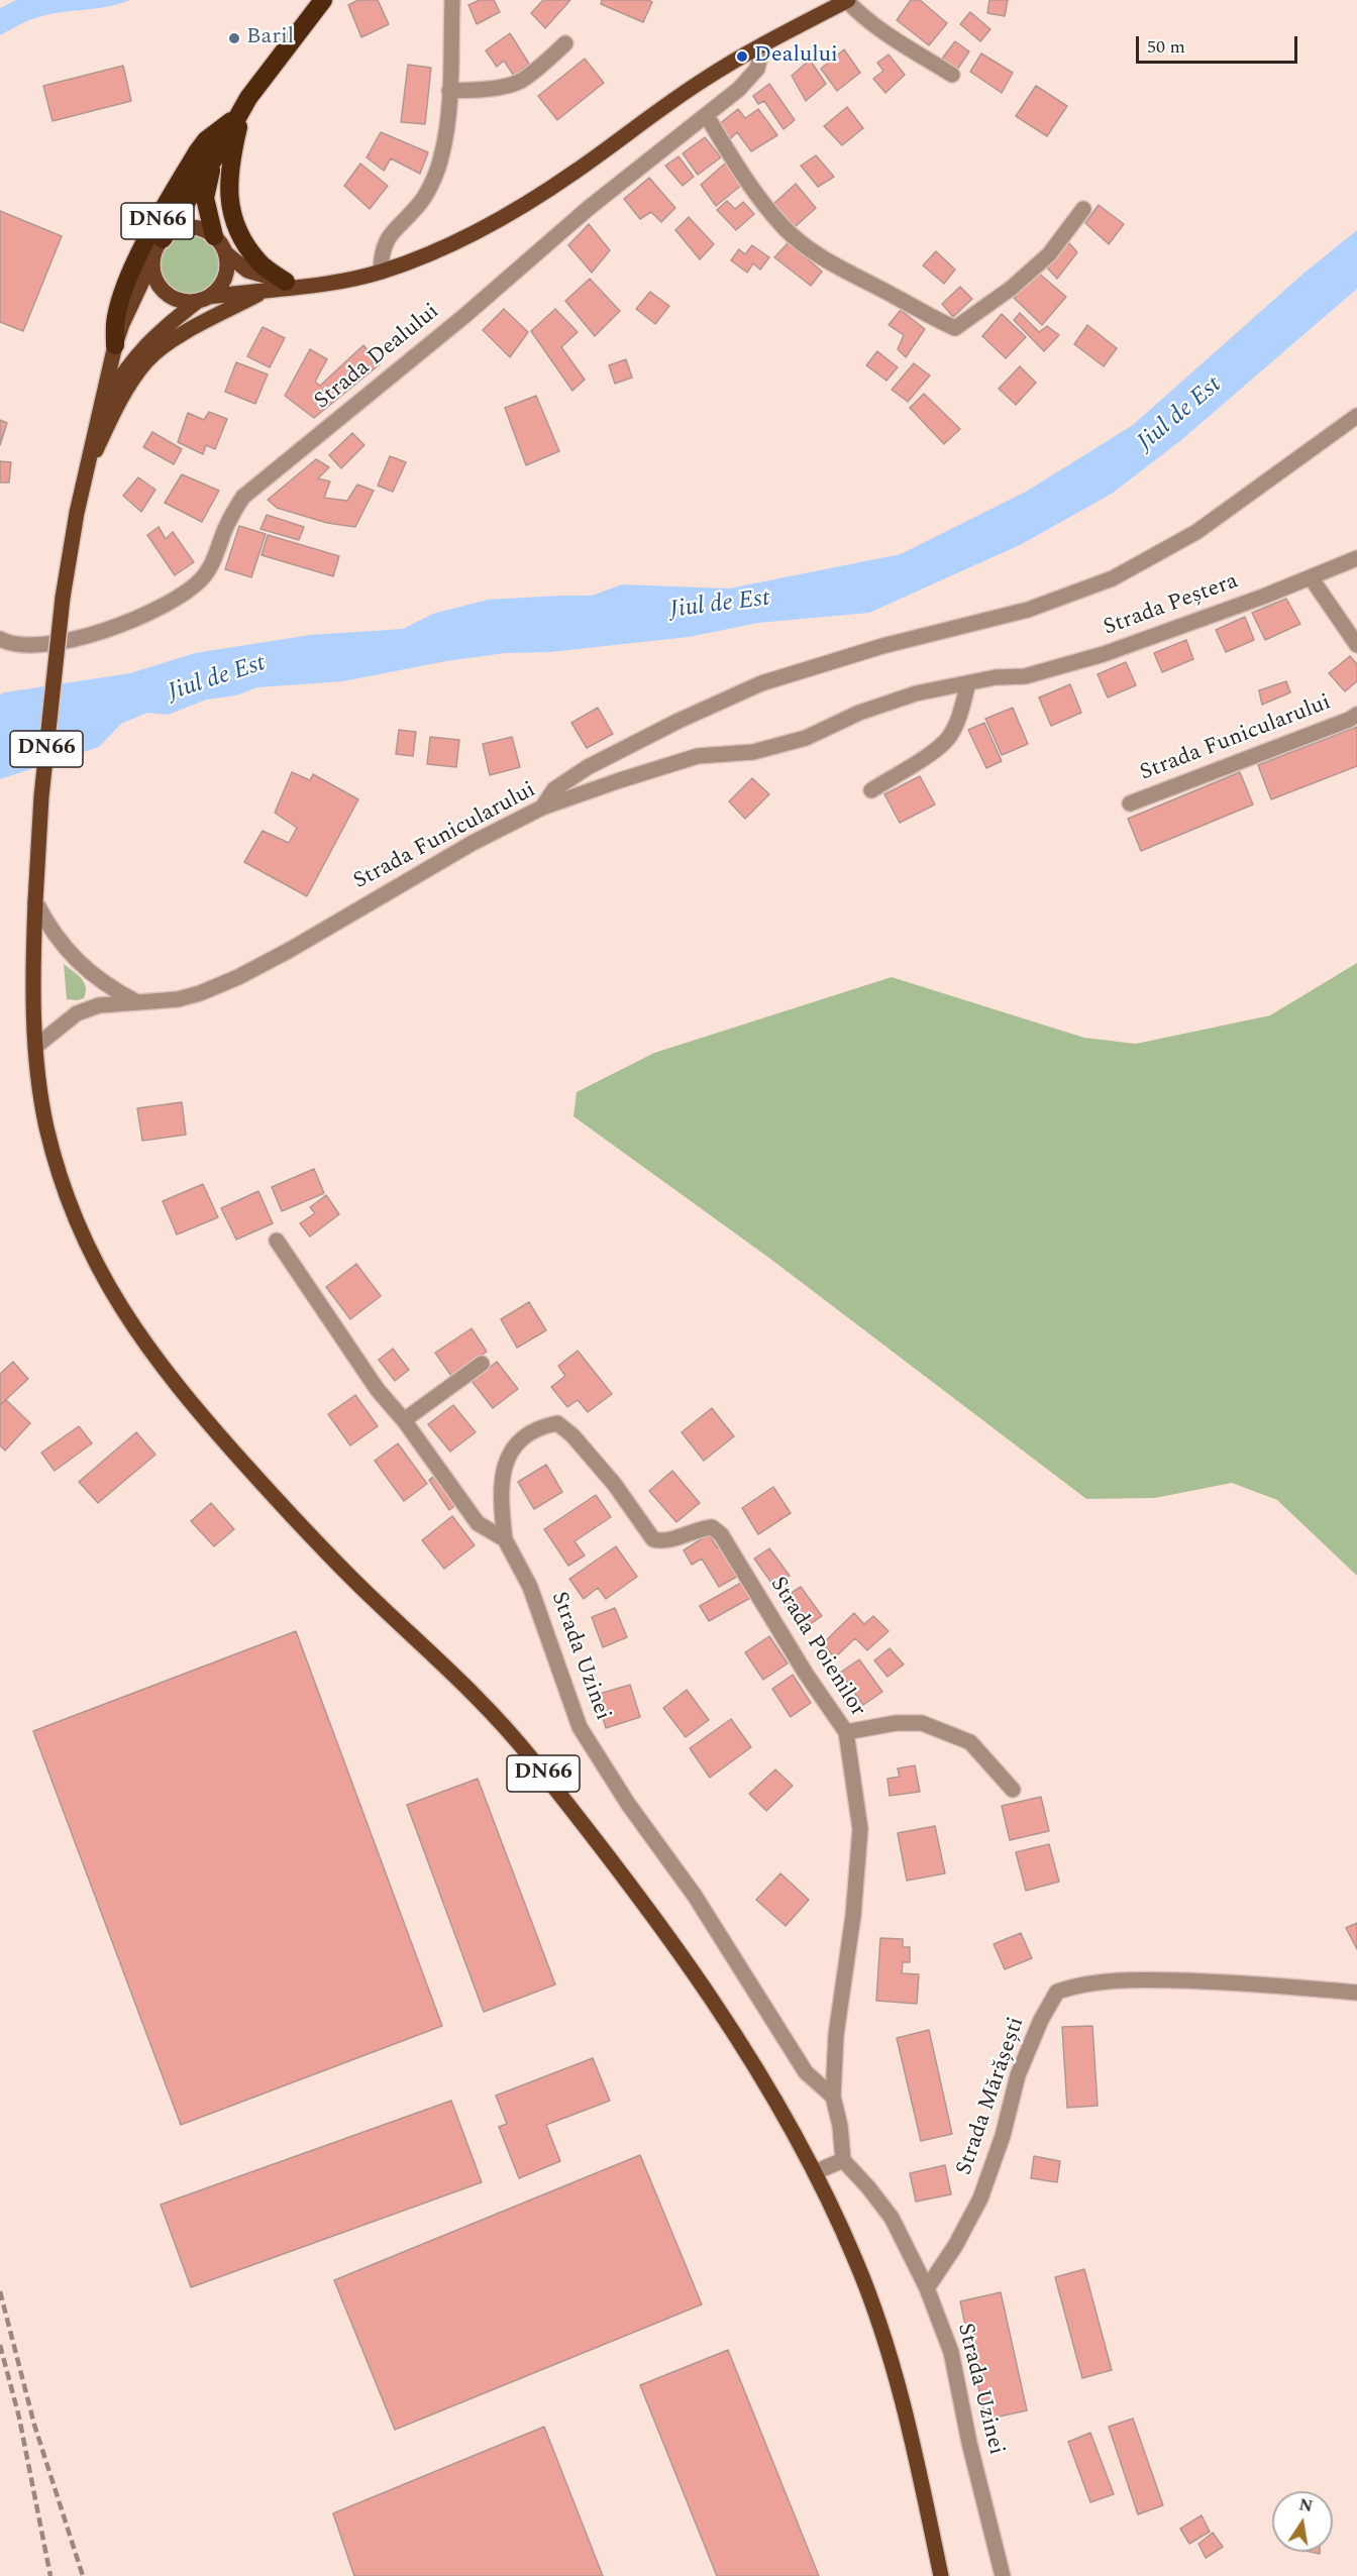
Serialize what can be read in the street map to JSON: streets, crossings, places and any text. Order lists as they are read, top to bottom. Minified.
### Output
{"streets":{"highway":["DN66"],"street":["Strada Dealului","Strada Peștera","Strada Funicularului","Strada Poienilor","Strada Uzinei","Strada Mărășești"]},"crossings":[["DN66","Strada Funicularului"],["Strada Peștera","Strada Funicularului"],["Strada Poienilor","Strada Uzinei"],["Strada Uzinei","Strada Mărășești"]],"water":["Jiul de Est"],"places":["Baril","Dealului"],"scale_bar":"50 m","north":"top"}
